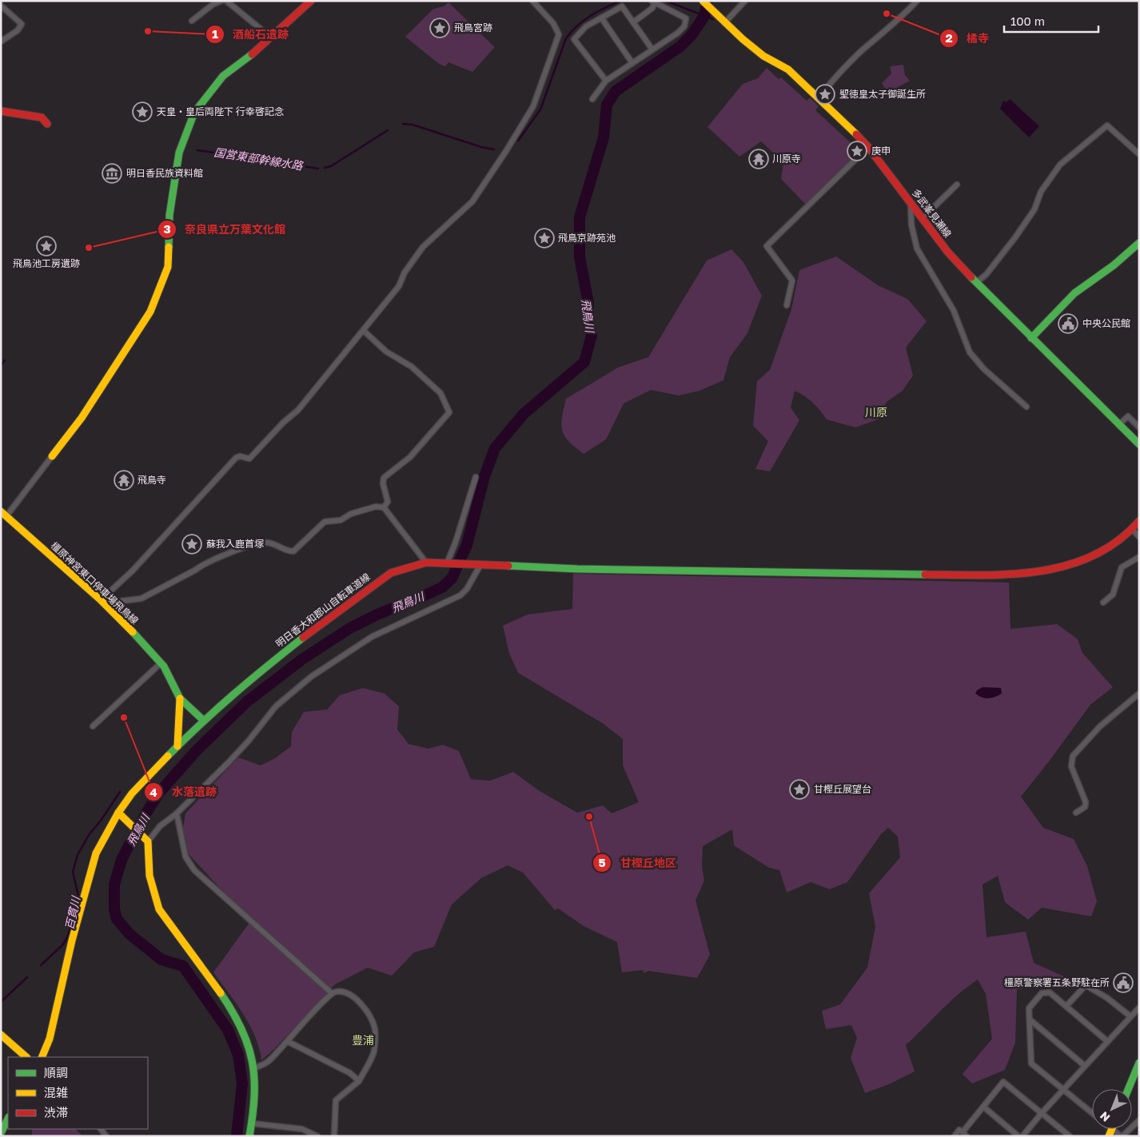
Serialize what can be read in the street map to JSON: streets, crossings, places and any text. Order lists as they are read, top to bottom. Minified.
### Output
{"streets":{"main road":["多武峯見瀬線","橿原神宮東口停車場飛鳥線","明日香大和郡山自転車道線"]},"crossings":[["橿原神宮東口停車場飛鳥線","明日香大和郡山自転車道線"]],"districts":["川原","豊浦"],"water":["国営東部幹線水路","飛鳥川","百貫川"],"places":{"other":["橘寺","酒船石遺跡","奈良県立万葉文化館","水落遺跡","甘樫丘地区"],"place":["飛鳥宮跡","聖徳皇太子御誕生所","天皇・皇后両陛下 行幸啓記念","庚申","飛鳥京跡苑池","飛鳥池工房遺跡","蘇我入鹿首塚","甘樫丘展望台"],"temple":["川原寺","飛鳥寺"],"museum":["明日香民族資料館"],"public building":["中央公民館","橿原警察署五条野駐在所"]},"legend":["順調","混雑","渋滞"],"scale_bar":"100 m","north":"bottom left"}
